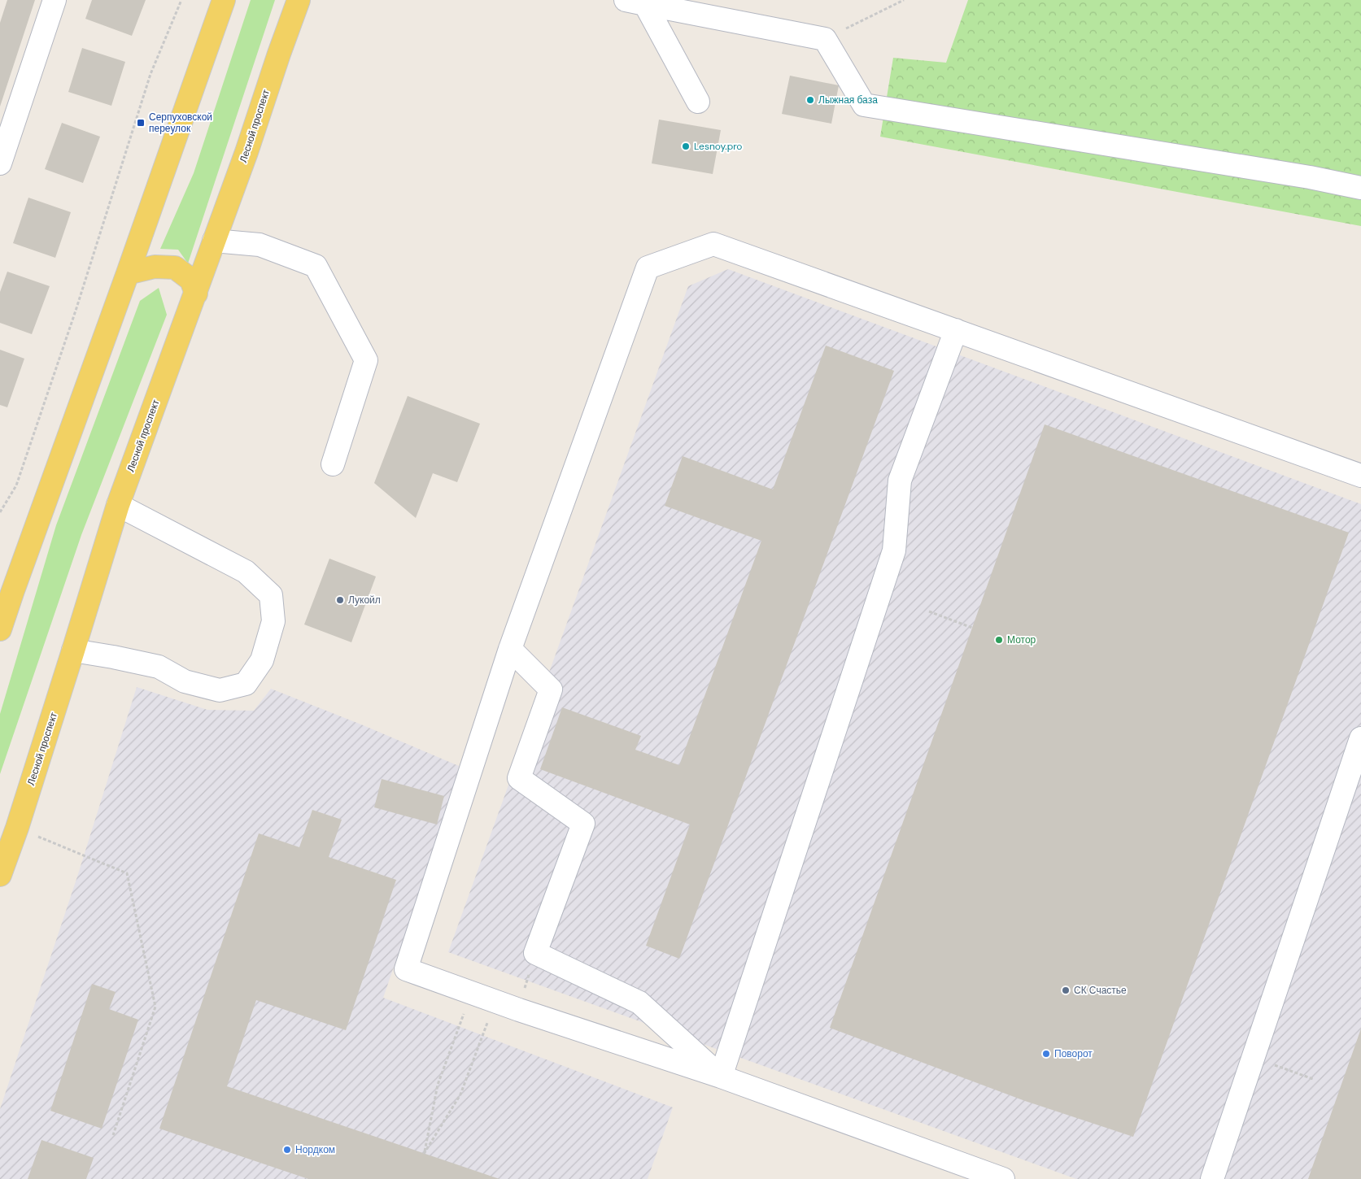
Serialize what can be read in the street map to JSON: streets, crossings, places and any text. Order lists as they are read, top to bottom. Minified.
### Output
{"streets":{"main road":["Лесной проспект"]},"places":{"other":["Лыжная база","Lesnoy.pro","Лукойл","Мотор","СК Счастье","Поворот","Нордком"],"transit":["Серпуховской переулок"]}}
